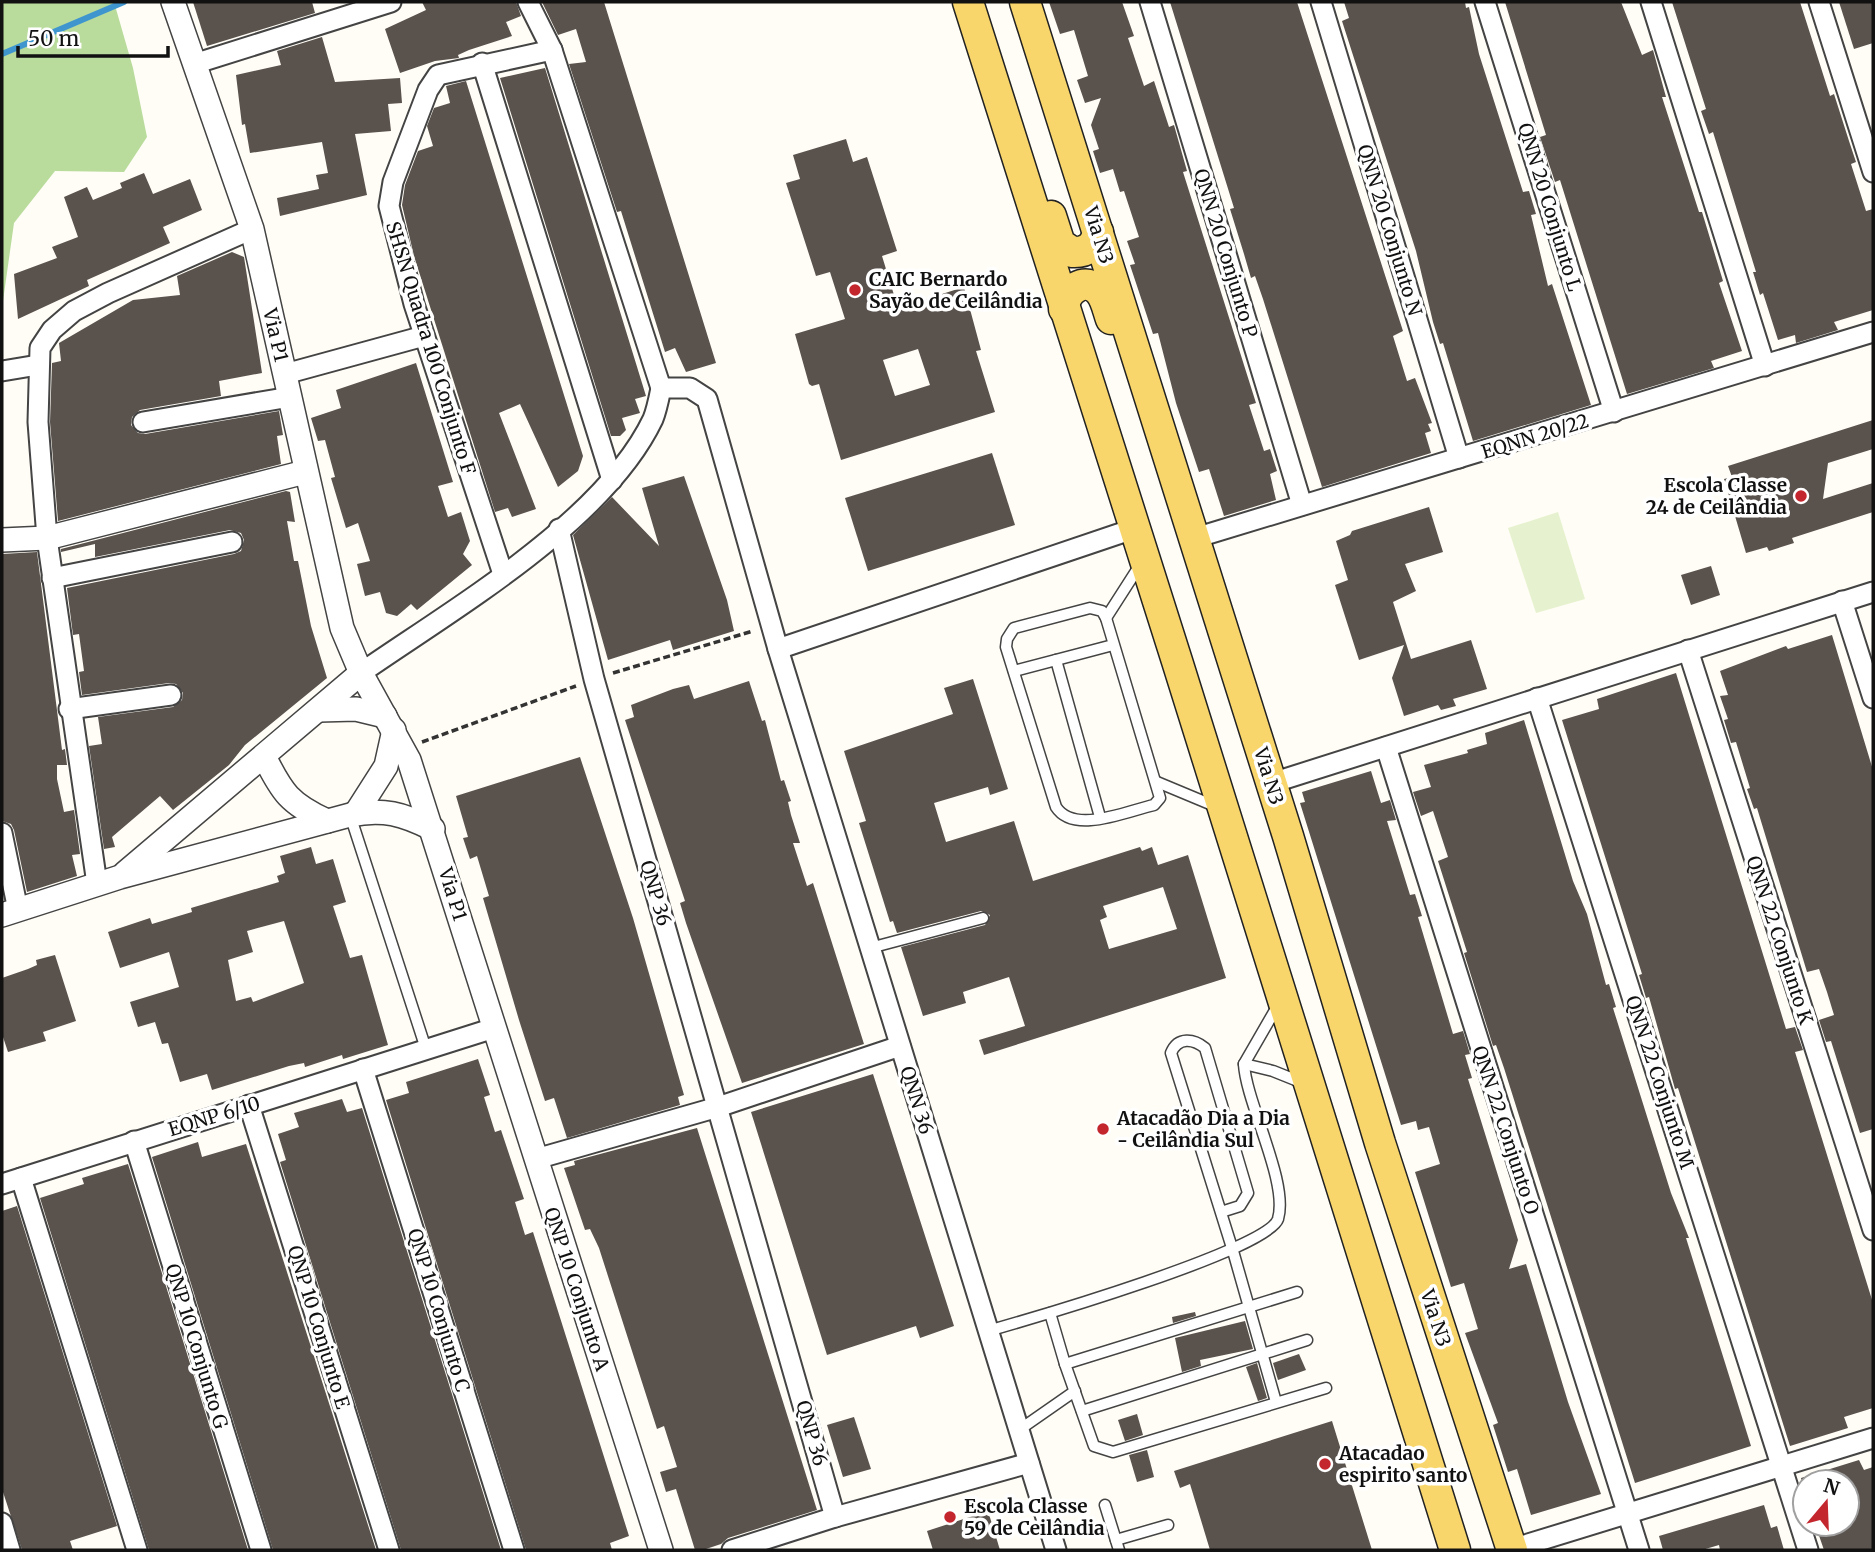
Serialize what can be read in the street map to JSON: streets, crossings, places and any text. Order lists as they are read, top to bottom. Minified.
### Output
{"streets":{"main road":["Via N3"],"street":["QNN 20 Conjunto L","QNN 20 Conjunto N","QNN 20 Conjunto P","Via P1","SHSN Quadra 100 Conjunto F","EQNN 20/22","QNP 36","QNN 22 Conjunto K","QNN 22 Conjunto M","QNN 36","EQNP 6/10","QNN 22 Conjunto O","QNP 10 Conjunto A","QNP 10 Conjunto C","QNP 10 Conjunto E","QNP 10 Conjunto G"]},"crossings":[["QNN 20 Conjunto L","EQNN 20/22"],["QNN 20 Conjunto N","EQNN 20/22"],["Via N3","EQNN 20/22"],["QNN 20 Conjunto P","EQNN 20/22"],["Via P1","EQNP 6/10"],["Via P1","QNP 10 Conjunto A"],["EQNP 6/10","QNP 10 Conjunto A"],["EQNP 6/10","QNP 10 Conjunto C"],["EQNP 6/10","QNP 10 Conjunto E"],["EQNP 6/10","QNP 10 Conjunto G"]],"places":["CAIC Bernardo Sayão de Ceilândia","Escola Classe 24 de Ceilândia","Atacadão Dia a Dia - Ceilândia Sul","Atacadao espirito santo","Escola Classe 59 de Ceilândia"],"scale_bar":"50 m","north":"top"}
